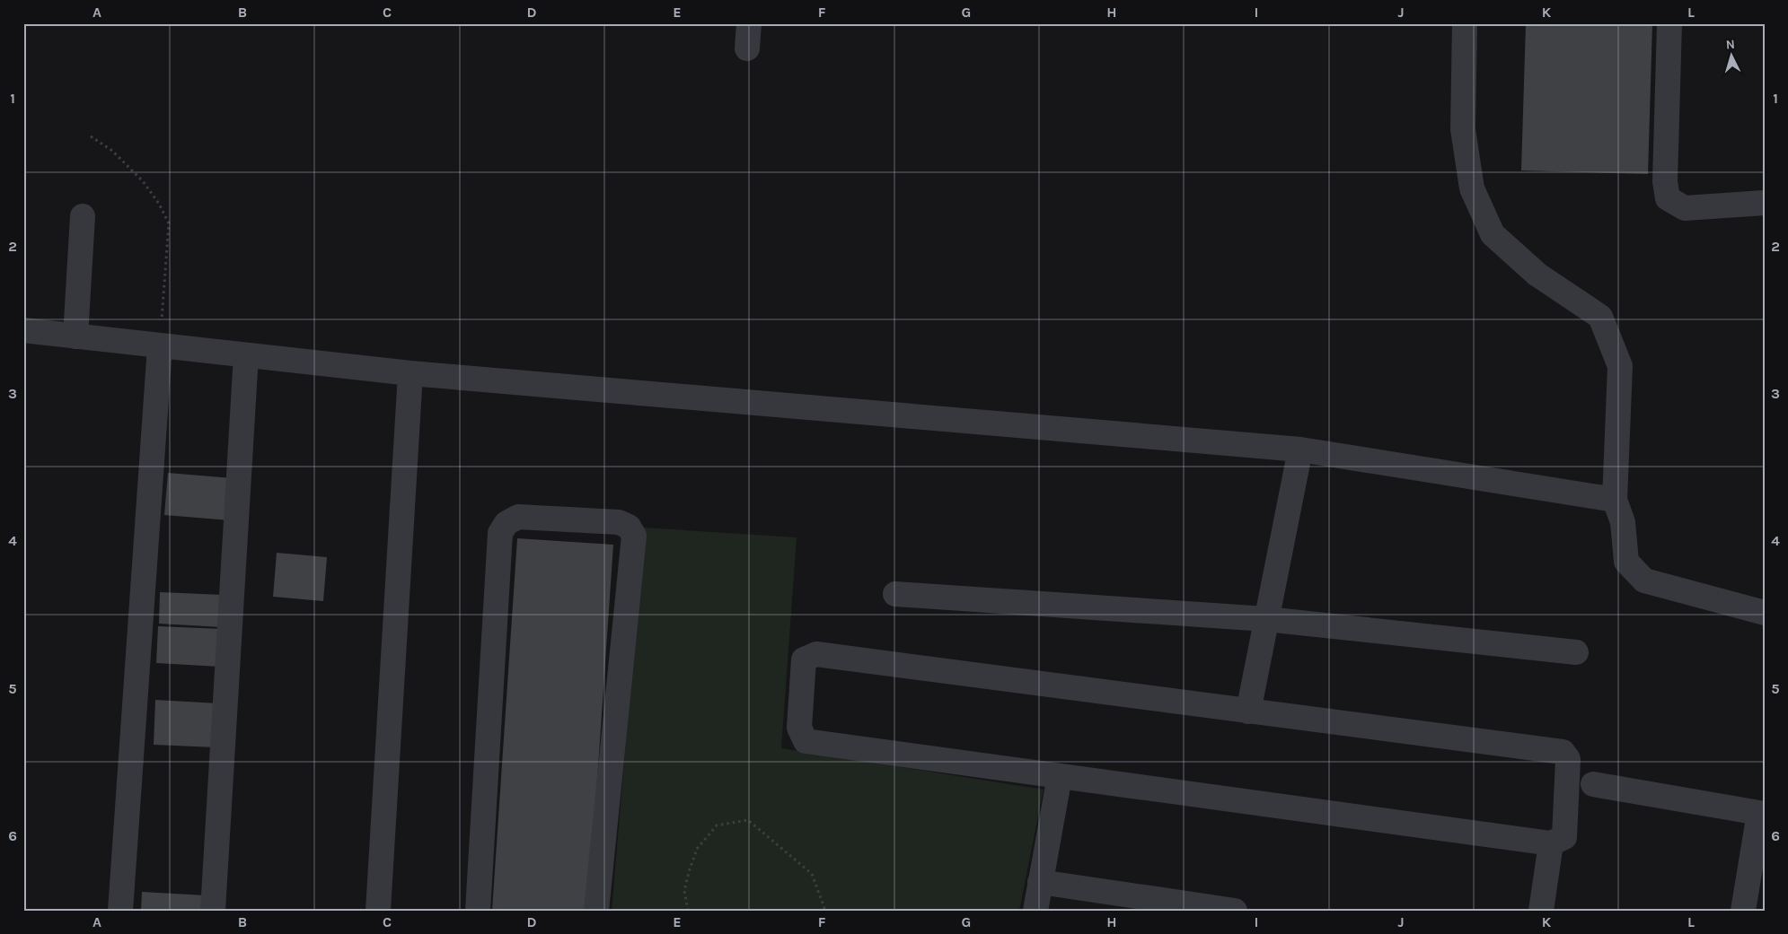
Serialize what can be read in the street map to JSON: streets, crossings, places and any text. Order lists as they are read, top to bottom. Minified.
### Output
{"north":"top","grid":{"columns":["A","B","C","D","E","F","G","H","I","J","K","L"],"rows":["1","2","3","4","5","6"]}}
